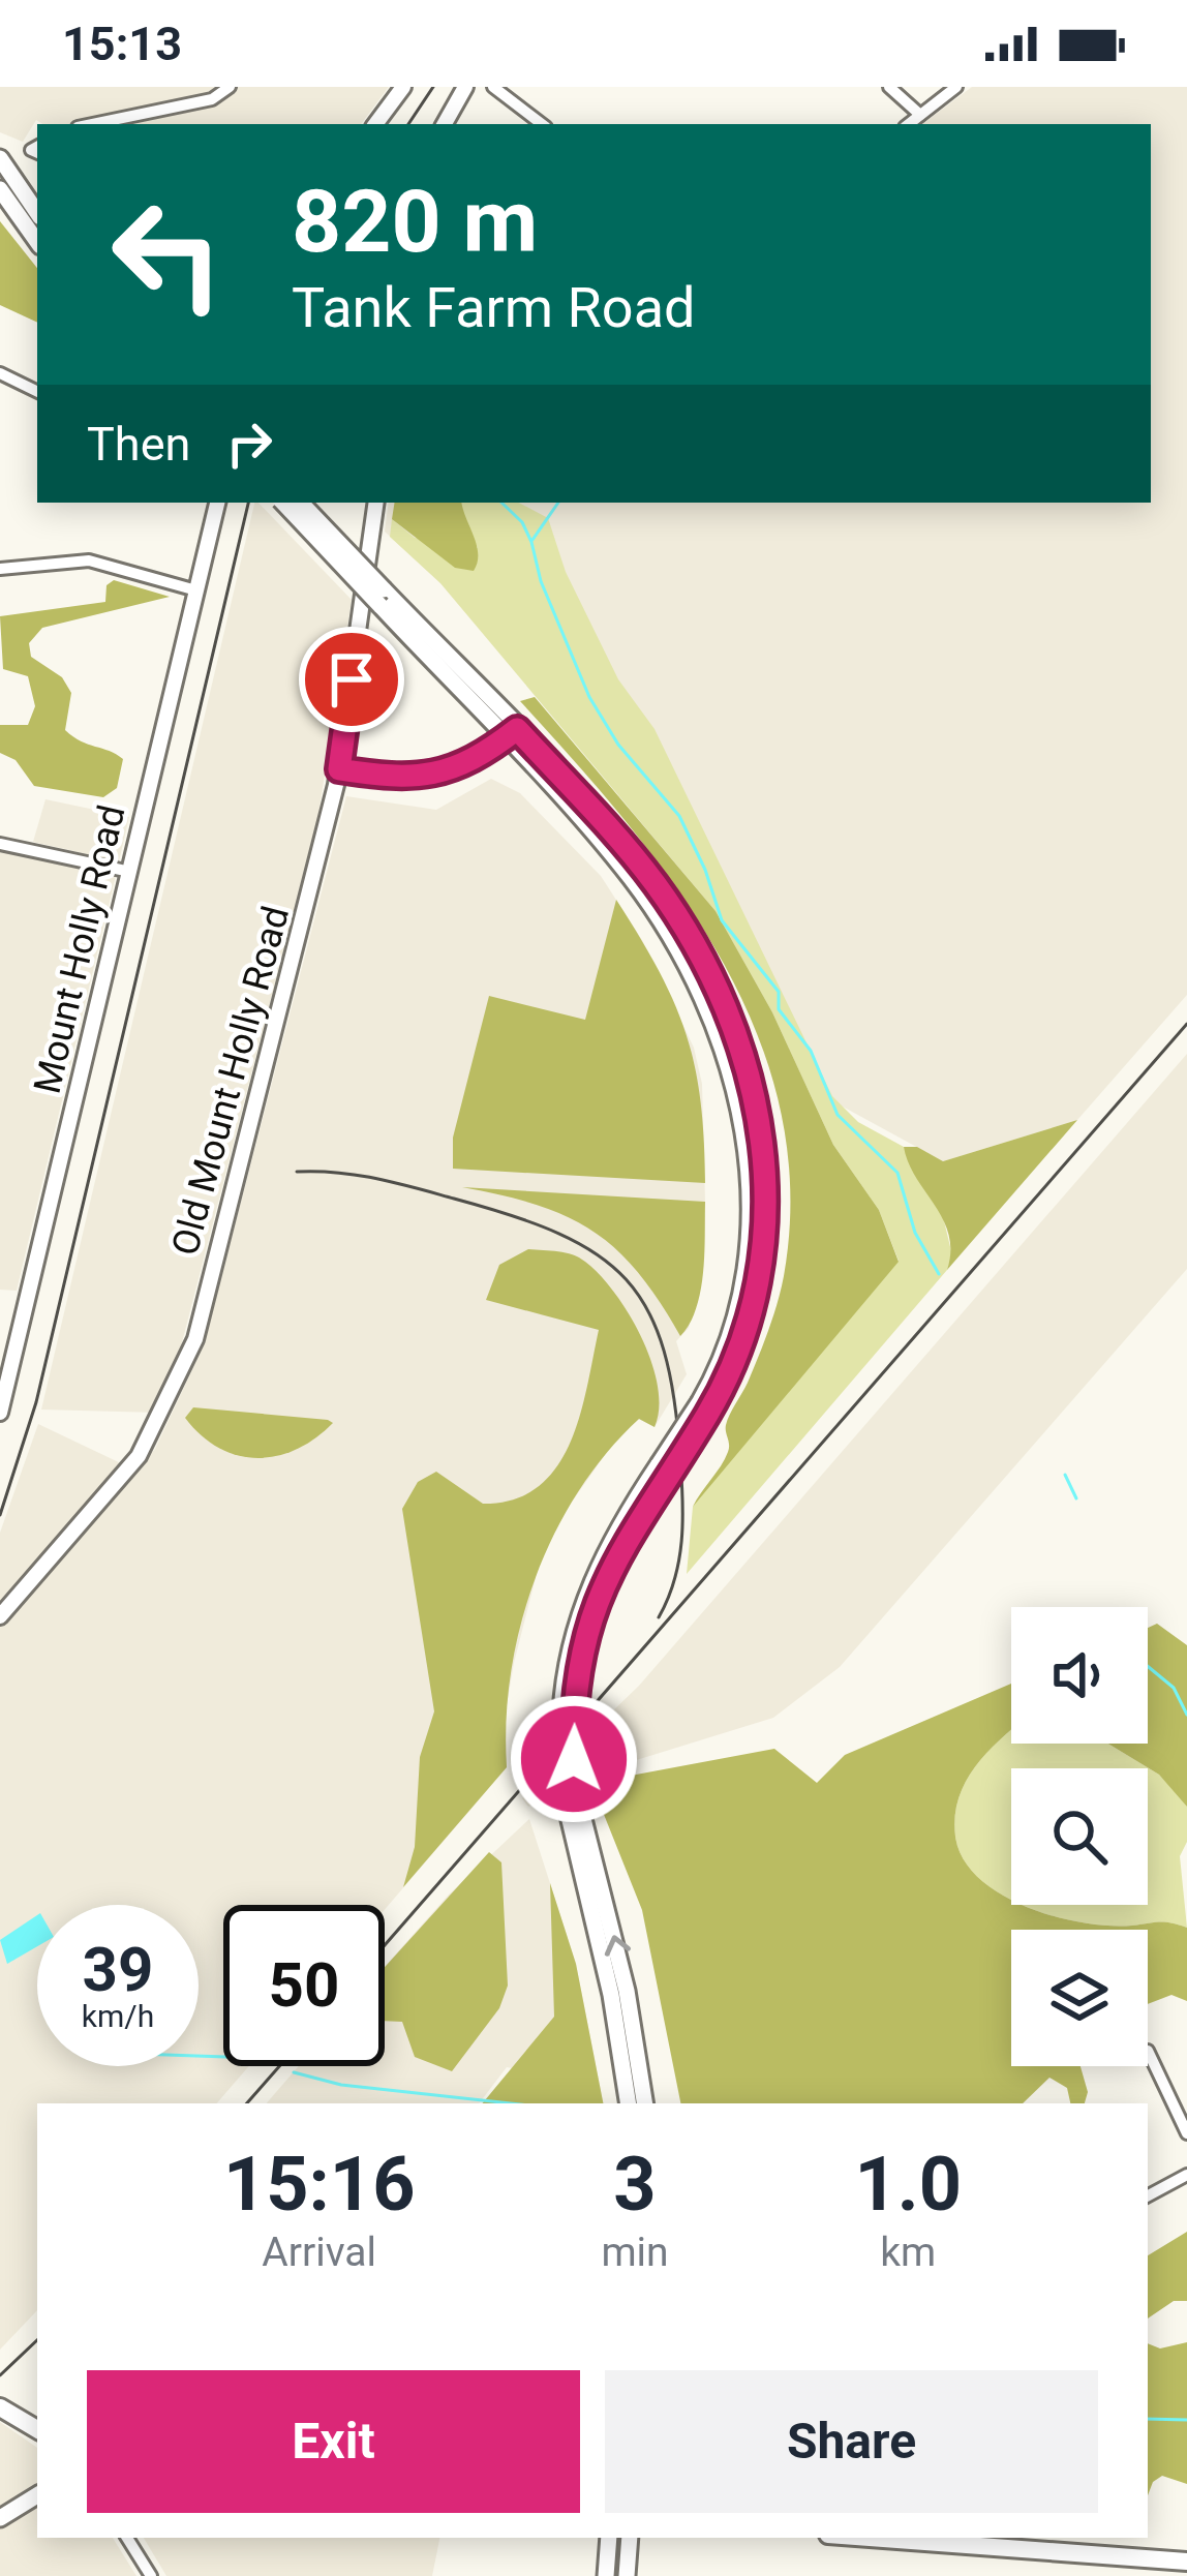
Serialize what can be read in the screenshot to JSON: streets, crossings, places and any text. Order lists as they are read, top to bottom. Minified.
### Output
{"streets":{"street":["Mount Holly Road","Old Mount Holly Road"]},"page":{"status":"15:13","turn":["820 m","Tank Farm Road"],"then":"Then","speed":"39 km/h","limit":"50","eta":["15:16","Arrival","3","min","1.0","km"],"buttons":["Exit","Share"]}}
